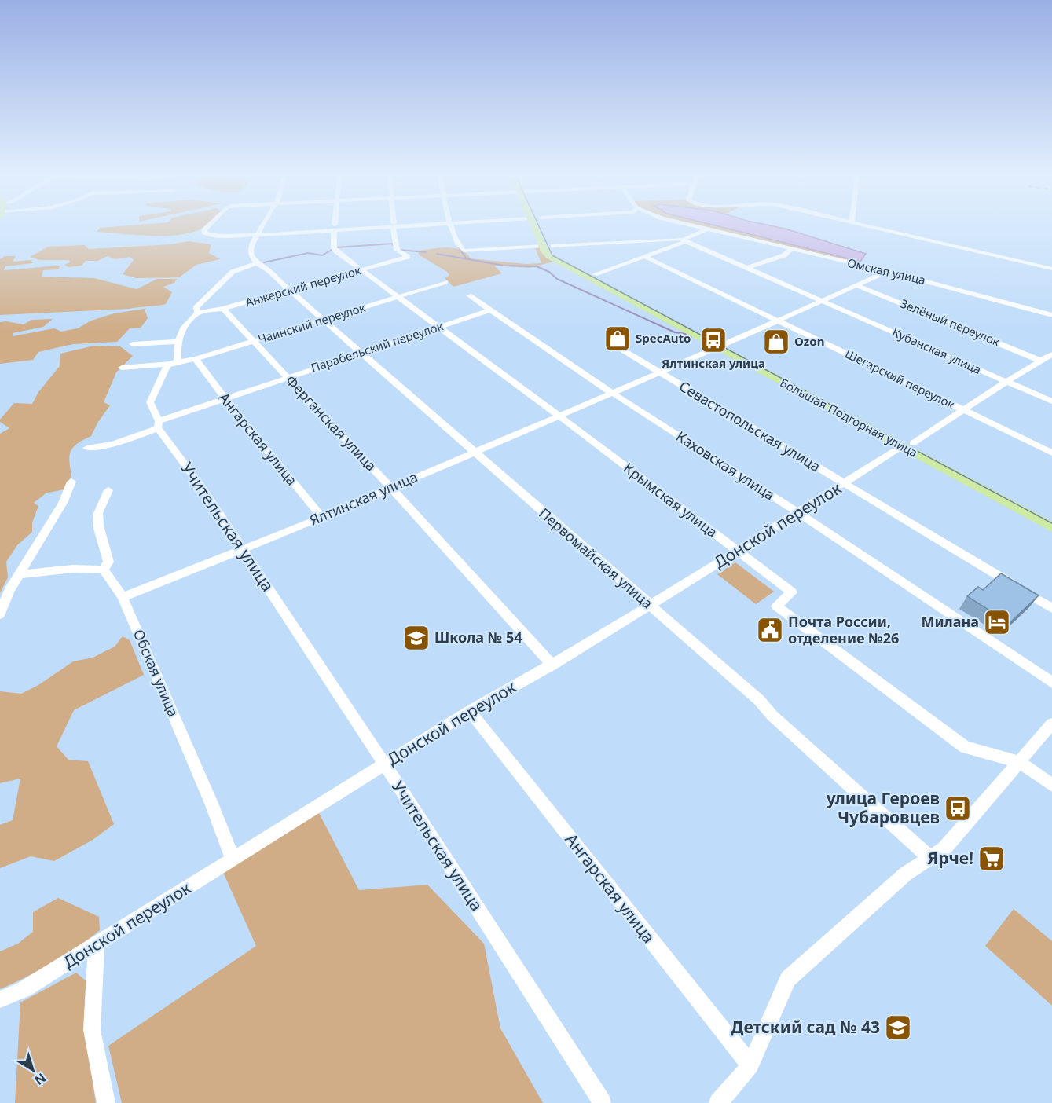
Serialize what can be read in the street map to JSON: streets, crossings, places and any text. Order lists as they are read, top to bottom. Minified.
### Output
{"streets":{"main road":["Большая Подгорная улица"],"street":["Омская улица","Анжерский переулок","Зелёный переулок","Чаинский переулок","Парабельский переулок","Кубанская улица","Шегарский переулок","Ферганская улица","Севастопольская улица","Ангарская улица","Каховская улица","Ялтинская улица","Крымская улица","Донской переулок","Учительская улица","Первомайская улица","Обская улица"]},"crossings":[["Омская улица","Ялтинская улица"],["Анжерский переулок","Ферганская улица"],["Анжерский переулок","Крымская улица"],["Анжерский переулок","Первомайская улица"],["Зелёный переулок","Ялтинская улица"],["Зелёный переулок","Донской переулок"],["Чаинский переулок","Ферганская улица"],["Чаинский переулок","Ангарская улица"],["Чаинский переулок","Крымская улица"],["Чаинский переулок","Учительская улица"],["Чаинский переулок","Первомайская улица"],["Парабельский переулок","Ферганская улица"],["Парабельский переулок","Ангарская улица"],["Парабельский переулок","Каховская улица"],["Парабельский переулок","Крымская улица"],["Парабельский переулок","Учительская улица"],["Парабельский переулок","Первомайская улица"],["Кубанская улица","Ялтинская улица"],["Кубанская улица","Донской переулок"],["Шегарский переулок","Ялтинская улица"],["Шегарский переулок","Донской переулок"],["Большая Подгорная улица","Ялтинская улица"],["Большая Подгорная улица","Донской переулок"],["Ферганская улица","Ялтинская улица"],["Ферганская улица","Донской переулок"],["Севастопольская улица","Ялтинская улица"],["Севастопольская улица","Донской переулок"],["Ангарская улица","Ялтинская улица"],["Ангарская улица","Донской переулок"],["Каховская улица","Ялтинская улица"],["Каховская улица","Донской переулок"],["Ялтинская улица","Крымская улица"],["Ялтинская улица","Учительская улица"],["Ялтинская улица","Первомайская улица"],["Ялтинская улица","Обская улица"],["Крымская улица","Донской переулок"],["Донской переулок","Учительская улица"],["Донской переулок","Первомайская улица"],["Донской переулок","Обская улица"]],"places":{"shop":["SpecAuto","Ozon"],"bus stop":["Ялтинская улица","улица Героев Чубаровцев"],"hotel":["Милана"],"public building":["Почта России, отделение №26"],"school or university":["Школа № 54","Детский сад № 43"],"supermarket":["Ярче!"]},"north":"bottom right"}
